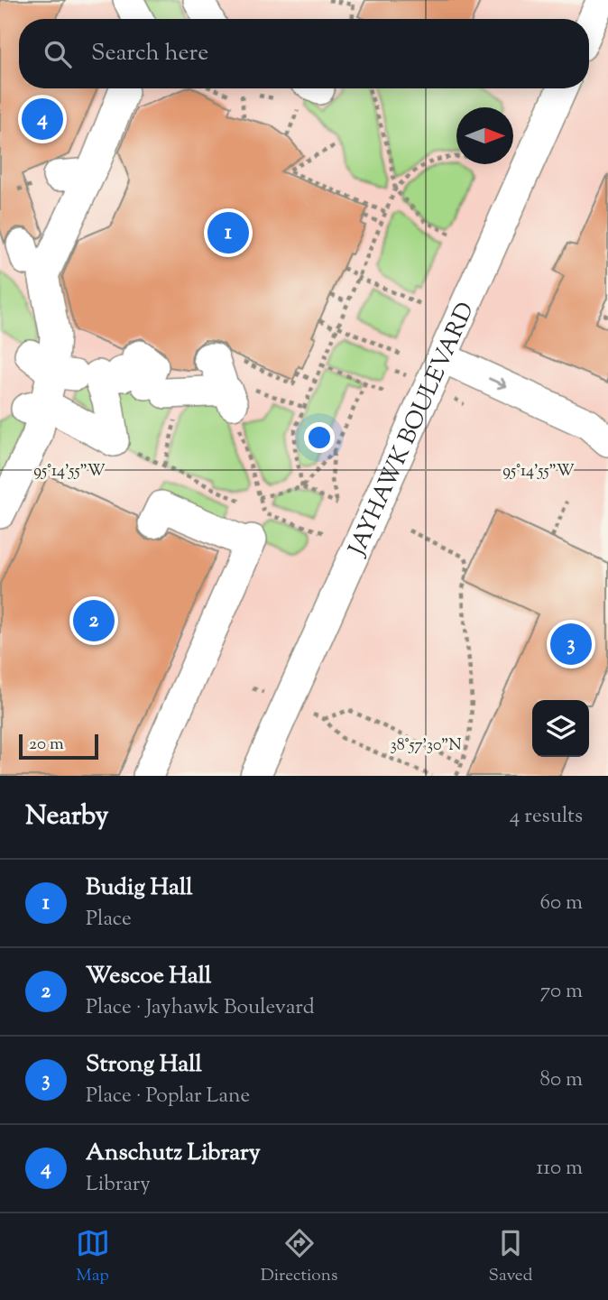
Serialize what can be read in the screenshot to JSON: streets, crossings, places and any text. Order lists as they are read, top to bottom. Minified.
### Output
{"streets":{"street":["JAYHAWK BOULEVARD"]},"scale_bar":"20 m","north":"right","page":{"search":"Search here","pins":["4","1","2","3"],"scale":"20 m","heading":["Nearby","4 results"],"list":[{"mark":"1","name":"Budig Hall","note":"Place","value":"60 m"},{"mark":"2","name":"Wescoe Hall","note":"Place · Jayhawk Boulevard","value":"70 m"},{"mark":"3","name":"Strong Hall","note":"Place · Poplar Lane","value":"80 m"},{"mark":"4","name":"Anschutz Library","note":"Library","value":"110 m"}],"nav":["Map","Directions","Saved"]},"coordinates":["95°14'55\"W","38°57'30\"N"]}
